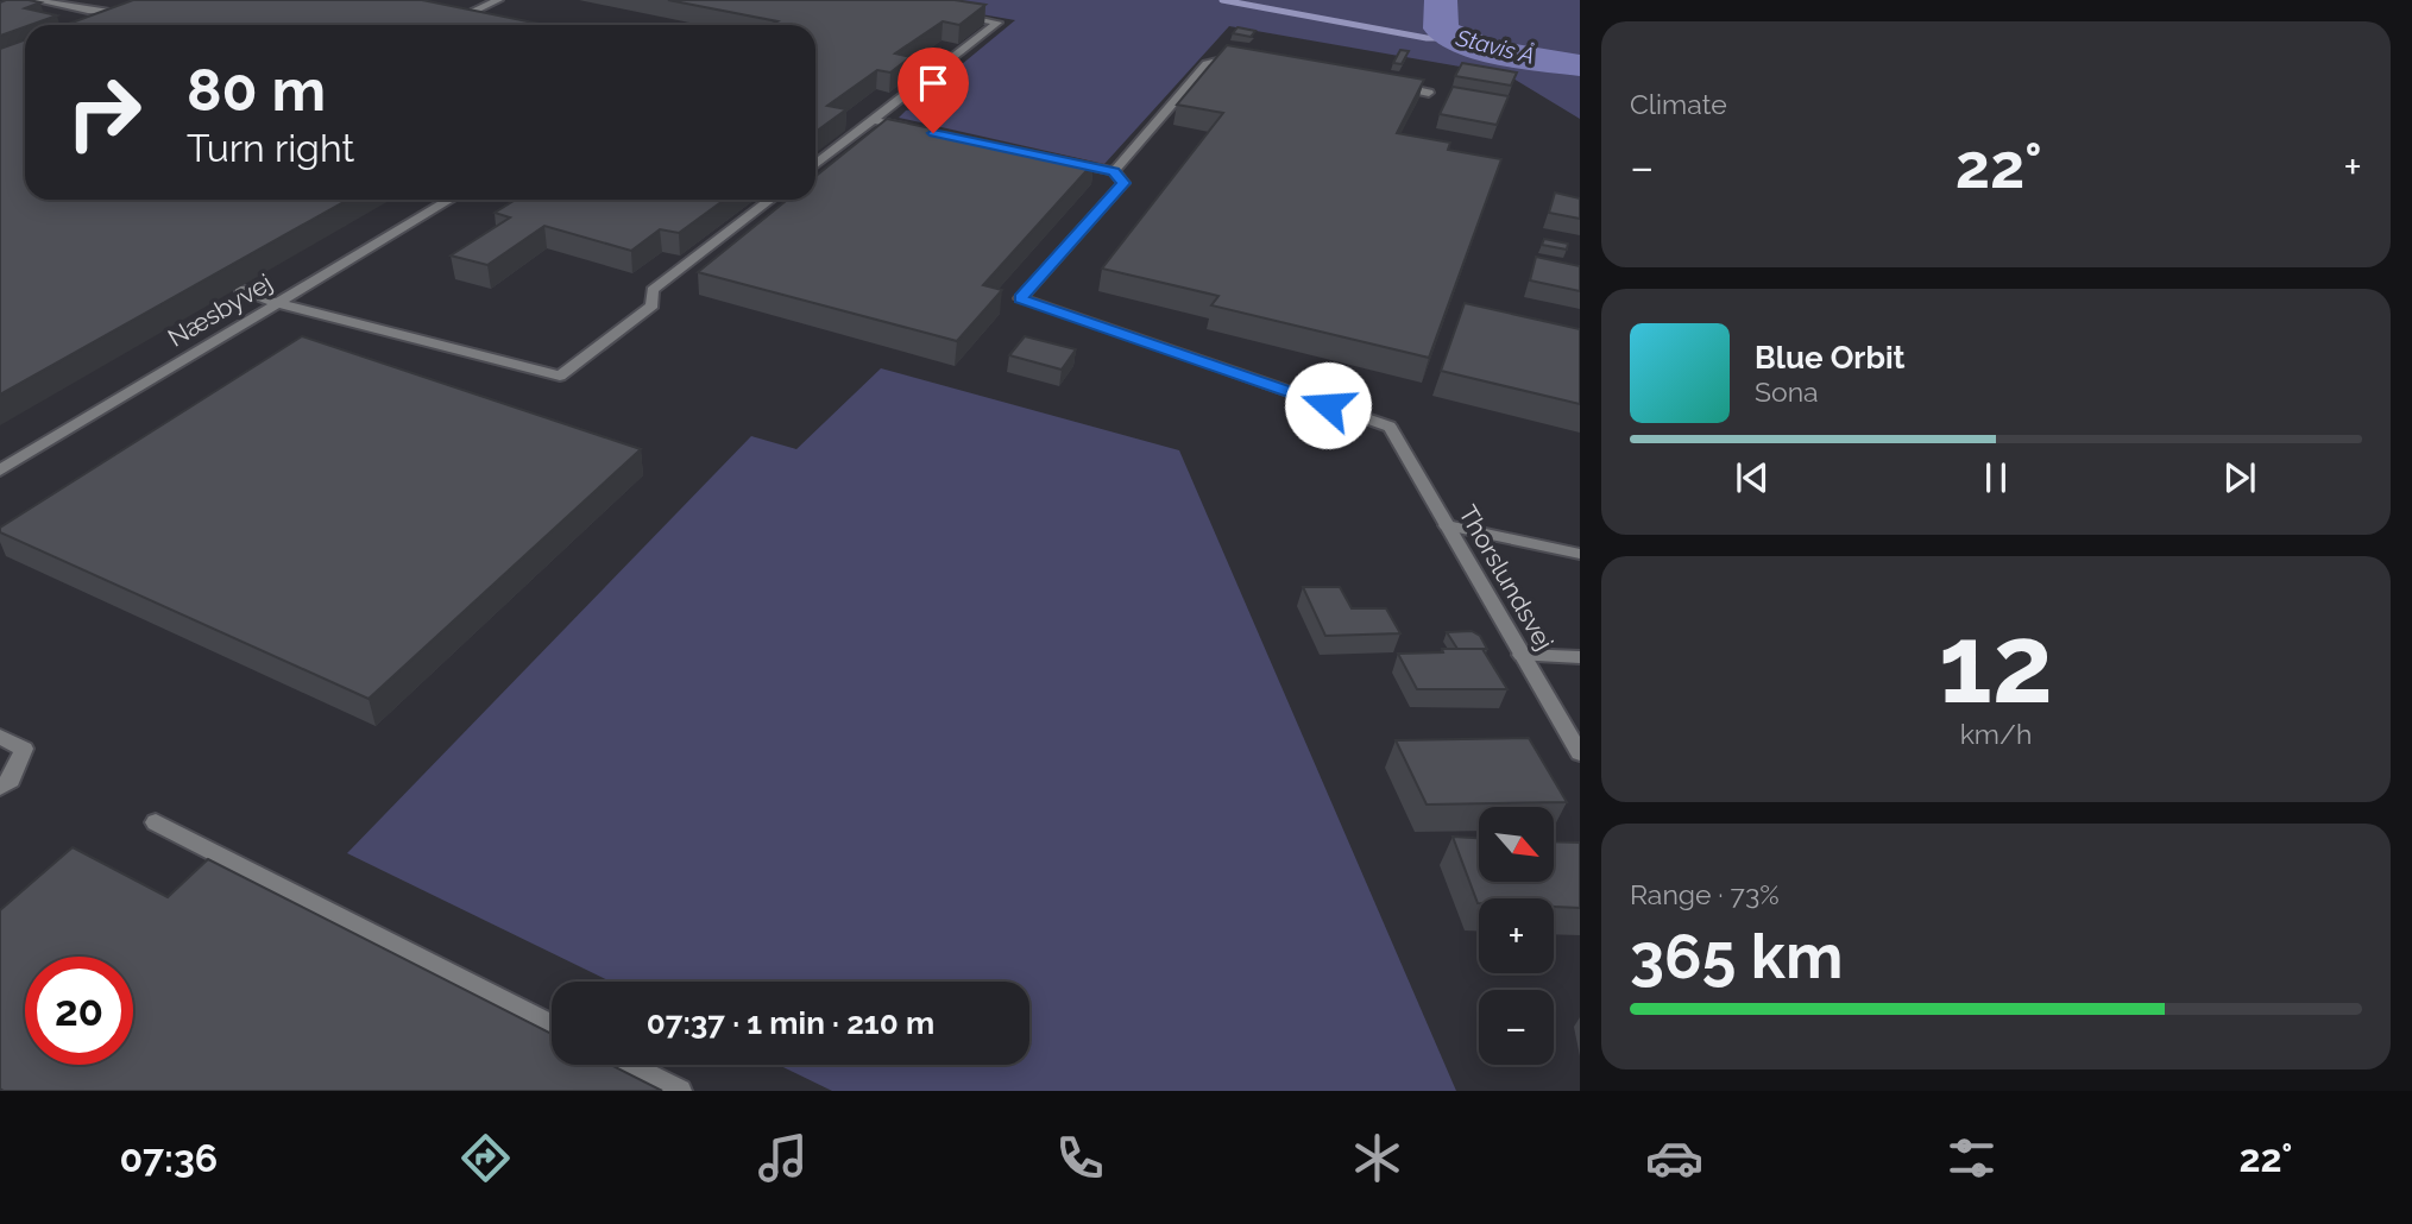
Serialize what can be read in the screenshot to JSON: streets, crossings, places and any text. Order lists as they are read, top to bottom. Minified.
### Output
{"streets":{"street":["Næsbyvej","Thorslundsvej"]},"water":["Stavis Å"],"north":"bottom right","page":{"tile":["Climate",["12","km/h"],["Range · 73%","365 km"]],"turn":["80 m","Turn right"],"heat":["−","22°","+"],"song":["Blue Orbit","Sona"],"map_buttons":["+","−"],"limit":"20","trip":"07:37 · 1 min · 210 m","tabs":["07:36","22°"]}}
